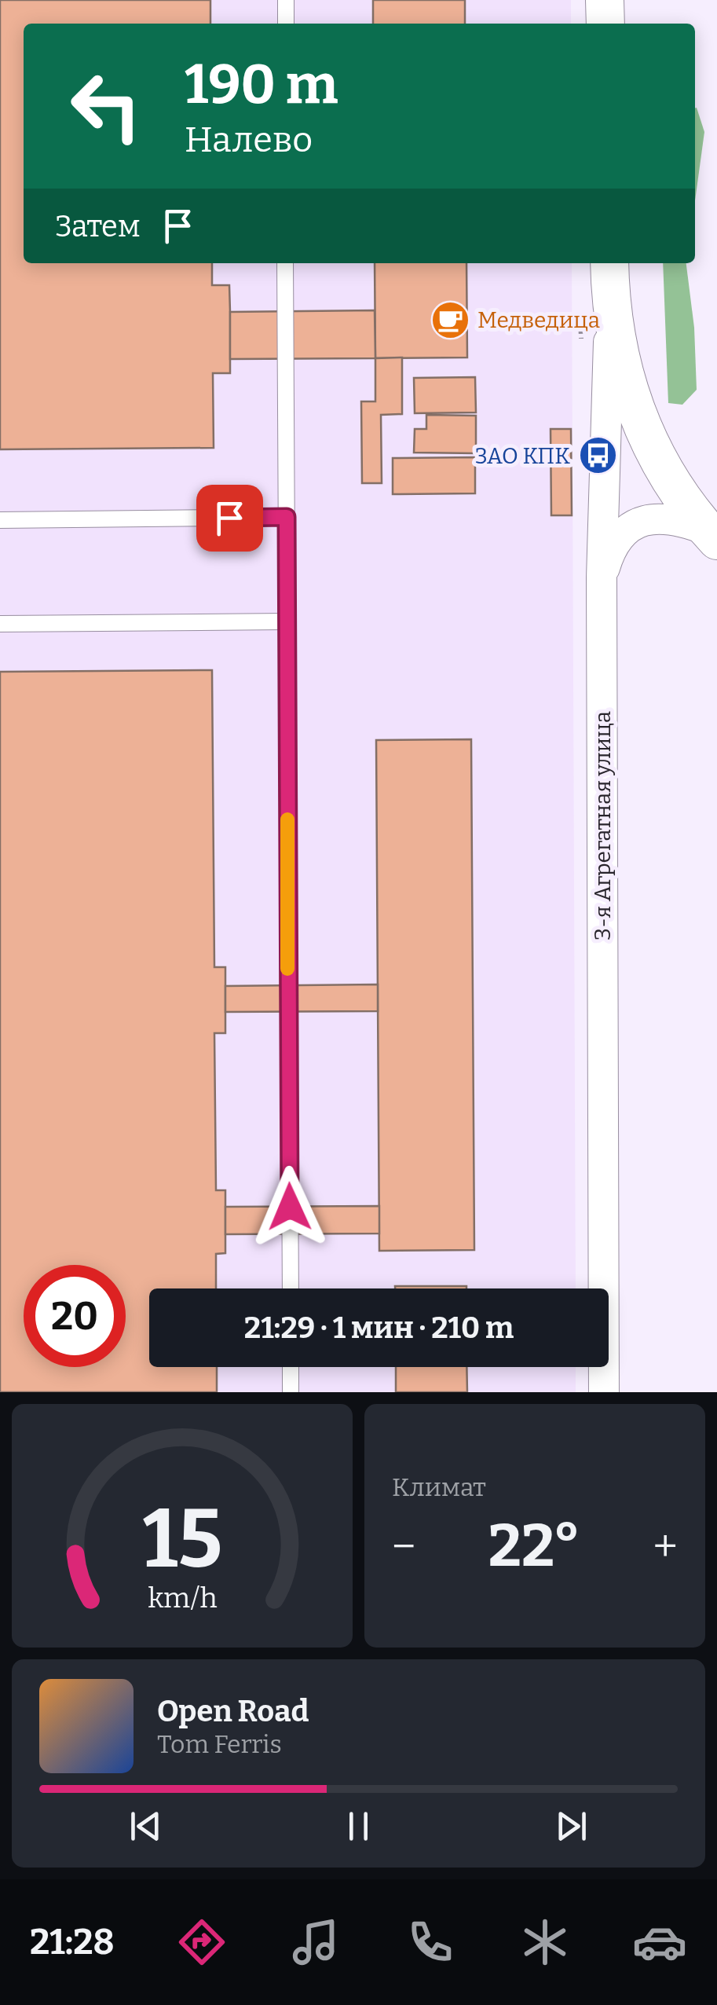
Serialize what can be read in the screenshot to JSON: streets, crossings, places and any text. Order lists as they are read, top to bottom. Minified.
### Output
{"streets":{"street":["3-я Агрегатная улица"]},"places":{"cafe":["Медведица"],"bus stop":["ЗАО КПК"]},"page":{"turn":["190 m","Налево"],"then":"Затем","limit":"20","trip":"21:29 · 1 мин · 210 m","tile":"Климат","heat":["−","22°","+"],"song":["Open Road","Tom Ferris"],"tabs":"21:28","gauge":["15","km/h"]}}
